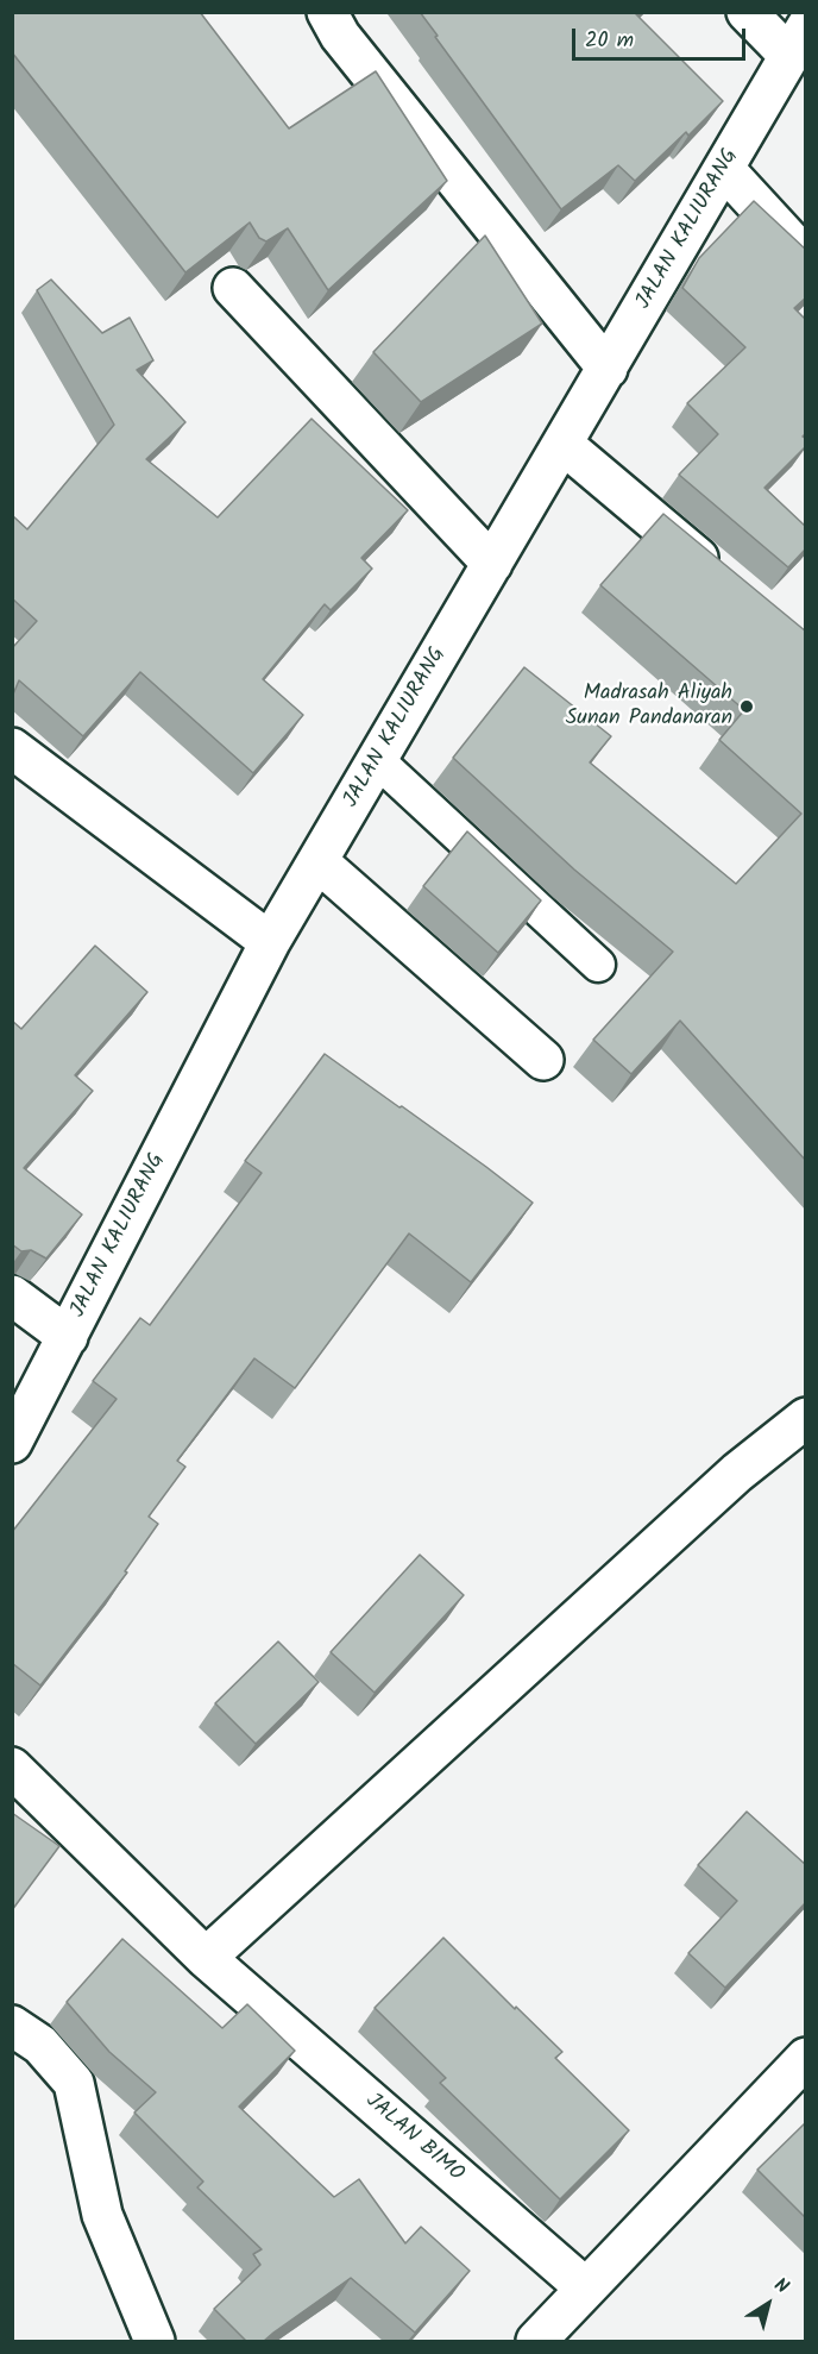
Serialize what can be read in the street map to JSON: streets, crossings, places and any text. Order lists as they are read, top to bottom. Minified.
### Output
{"streets":{"street":["JALAN KALIURANG","JALAN BIMO"]},"places":["Madrasah Aliyah Sunan Pandanaran"],"scale_bar":"20 m","north":"top right"}
